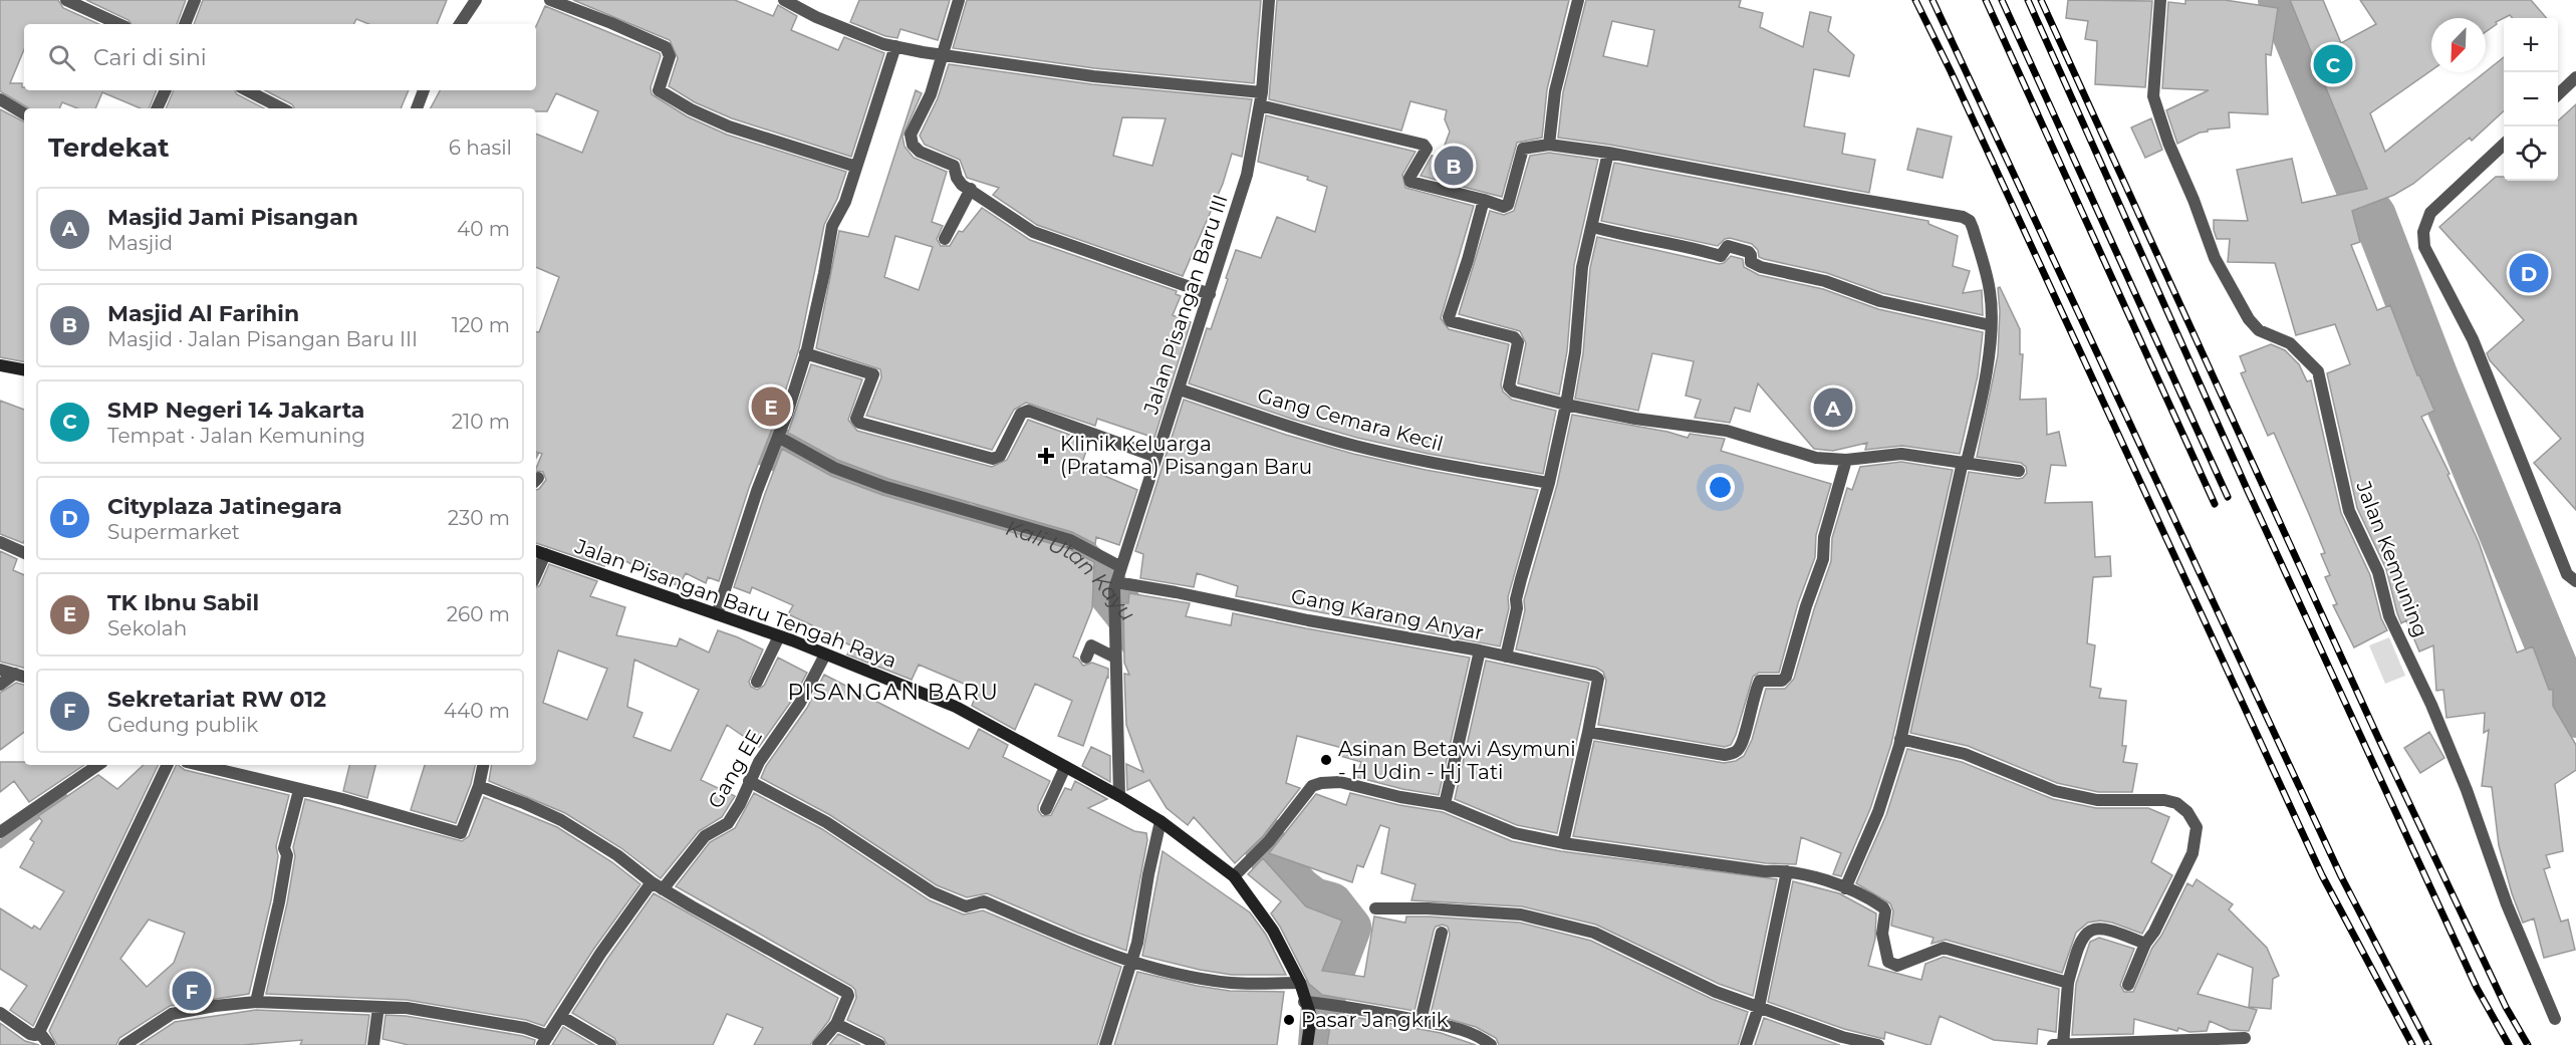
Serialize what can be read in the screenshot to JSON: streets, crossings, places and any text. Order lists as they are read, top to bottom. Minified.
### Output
{"streets":{"street":["Jalan Pisangan Baru III","Gang Cemara Kecil","Jalan Kemuning","Jalan Pisangan Baru Tengah Raya","Gang Karang Anyar","Gang EE"]},"crossings":[["Jalan Pisangan Baru III","Gang Cemara Kecil"],["Jalan Pisangan Baru III","Jalan Pisangan Baru Tengah Raya"],["Jalan Pisangan Baru III","Gang Karang Anyar"],["Jalan Pisangan Baru Tengah Raya","Gang EE"]],"districts":["PISANGAN BARU"],"water":["Kali Utan Kayu"],"places":{"health":["Klinik Keluarga (Pratama) Pisangan Baru"],"other":["Asinan Betawi Asymuni - H Udin - Hj Tati","Pasar Jangkrik"]},"north":"bottom left","page":{"map_buttons":["+","−"],"search":"Cari di sini","pins":["C","B","D","E","A","F"],"heading":["Terdekat","6 hasil"],"list":[{"mark":"A","name":"Masjid Jami Pisangan","note":"Masjid","value":"40 m"},{"mark":"B","name":"Masjid Al Farihin","note":"Masjid · Jalan Pisangan Baru III","value":"120 m"},{"mark":"C","name":"SMP Negeri 14 Jakarta","note":"Tempat · Jalan Kemuning","value":"210 m"},{"mark":"D","name":"Cityplaza Jatinegara","note":"Supermarket","value":"230 m"},{"mark":"E","name":"TK Ibnu Sabil","note":"Sekolah","value":"260 m"},{"mark":"F","name":"Sekretariat RW 012","note":"Gedung publik","value":"440 m"}]}}
